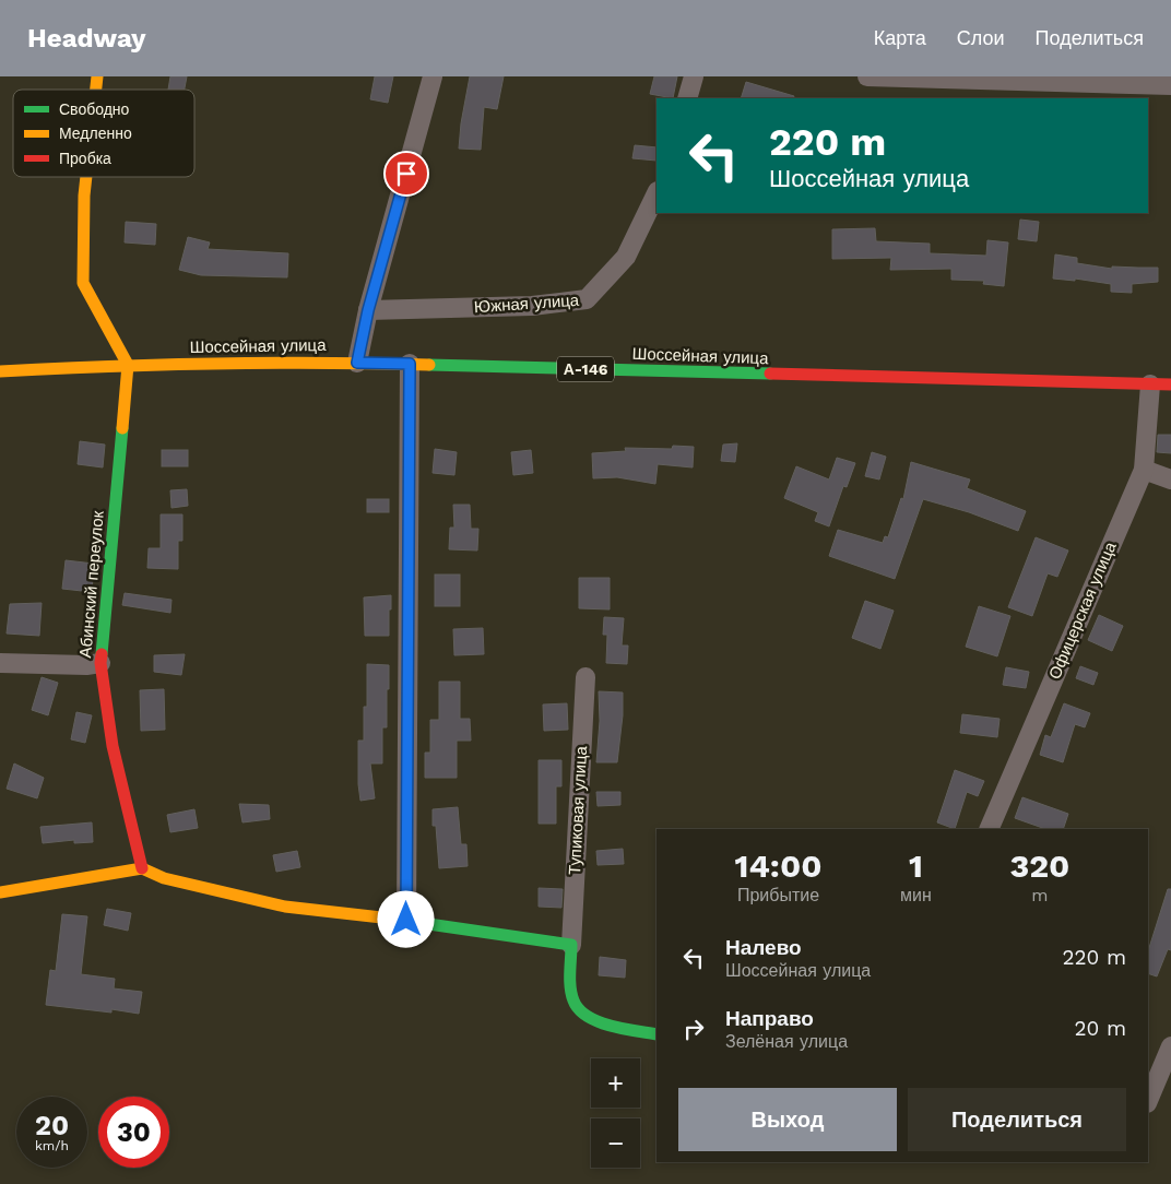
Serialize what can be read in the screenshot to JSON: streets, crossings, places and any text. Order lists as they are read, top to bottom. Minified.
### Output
{"streets":{"main road":["Шоссейная улица","А-146","Абинский переулок"],"street":["Южная улица","Офицерская улица","Тупиковая улица"]},"crossings":[["Шоссейная улица","Абинский переулок"],["Шоссейная улица","Офицерская улица"]],"legend":["Свободно","Медленно","Пробка"],"page":{"header":"Headway","nav":["Карта","Слои","Поделиться"],"turn":["220 m","Шоссейная улица"],"eta":["14:00","Прибытие","1","мин","320","m"],"list":[{"name":"Налево","note":"Шоссейная улица","value":"220 m"},{"name":"Направо","note":"Зелёная улица","value":"20 m"}],"map_buttons":["+","−"],"buttons":["Выход","Поделиться"],"speed":"20 km/h","limit":"30"}}
